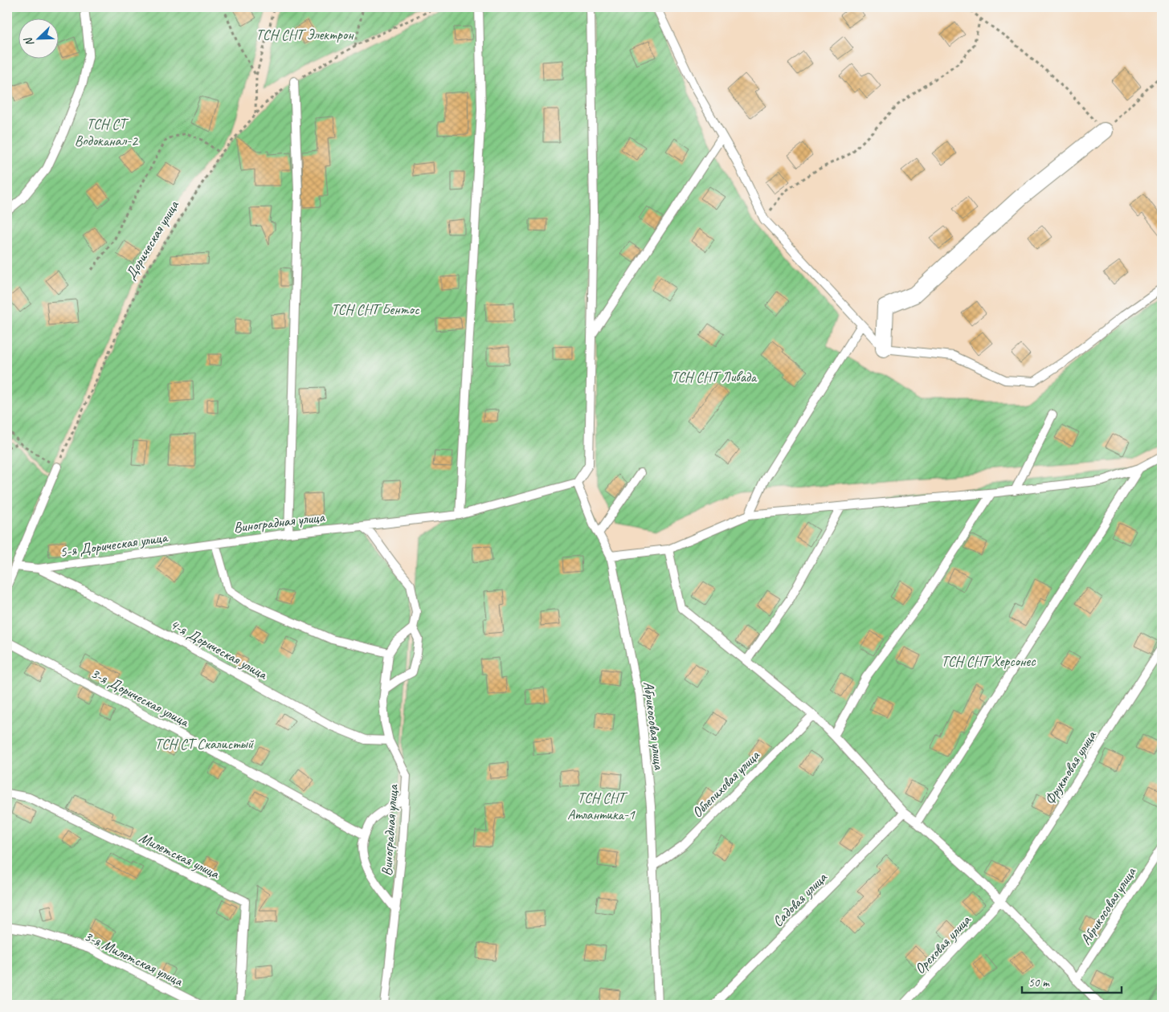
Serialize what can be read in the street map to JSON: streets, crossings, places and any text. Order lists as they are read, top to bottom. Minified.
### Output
{"streets":{"lane":["Виноградная улица","5-я Дорическая улица","4-я Дорическая улица","3-я Дорическая улица","Абрикосовая улица","Фруктовая улица","Облепиховая улица","Милетская улица","Садовая улица","Ореховая улица","3-я Милетская улица"],"path":["Дорическая улица"]},"crossings":[["Виноградная улица","5-я Дорическая улица"],["Виноградная улица","4-я Дорическая улица"],["Виноградная улица","Абрикосовая улица"],["5-я Дорическая улица","4-я Дорическая улица"],["Абрикосовая улица","Облепиховая улица"],["Фруктовая улица","Ореховая улица"]],"parks":["ТСН СНТ Электрон","ТСН СТ Водоканал-2","ТСН СНТ Бентос","ТСН СНТ Ливада","ТСН СНТ Херсонес","ТСН СТ Скалистый","ТСН СНТ Атлантика-1"],"scale_bar":"50 m","north":"bottom left"}
